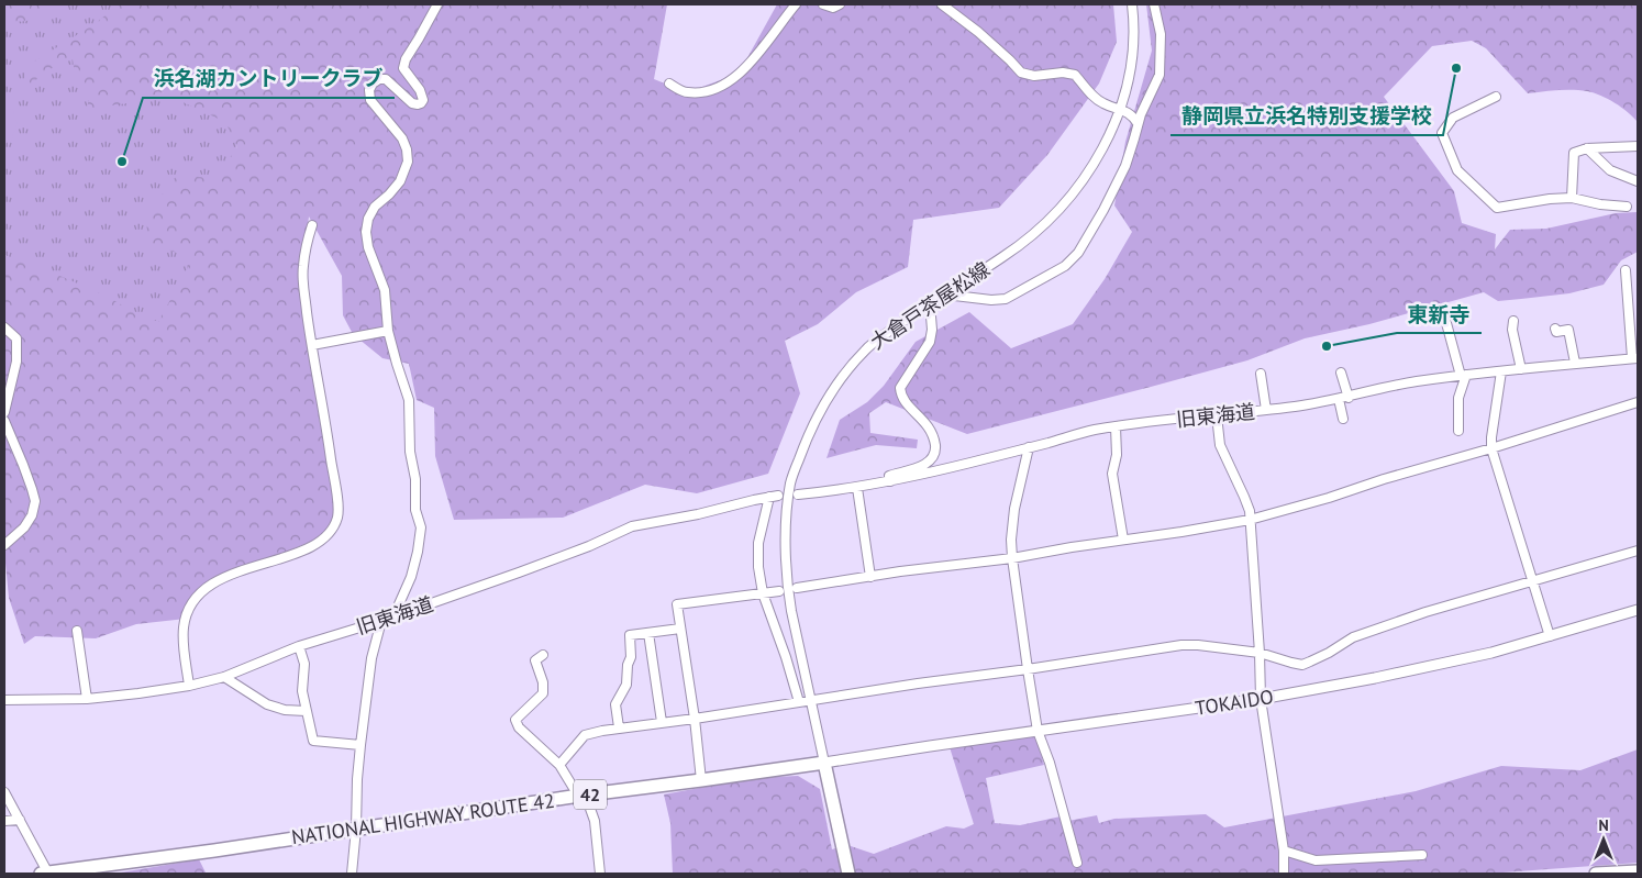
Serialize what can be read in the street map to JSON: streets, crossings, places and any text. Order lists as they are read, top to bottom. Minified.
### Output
{"streets":{"highway":["42","NATIONAL HIGHWAY ROUTE 42"],"main road":["TOKAIDO"],"street":["大倉戸茶屋松線","旧東海道"]},"crossings":[["大倉戸茶屋松線","TOKAIDO"],["大倉戸茶屋松線","NATIONAL HIGHWAY ROUTE 42"],["TOKAIDO","NATIONAL HIGHWAY ROUTE 42"]],"places":["静岡県立浜名特別支援学校","浜名湖カントリークラブ","東新寺"],"north":"top"}
